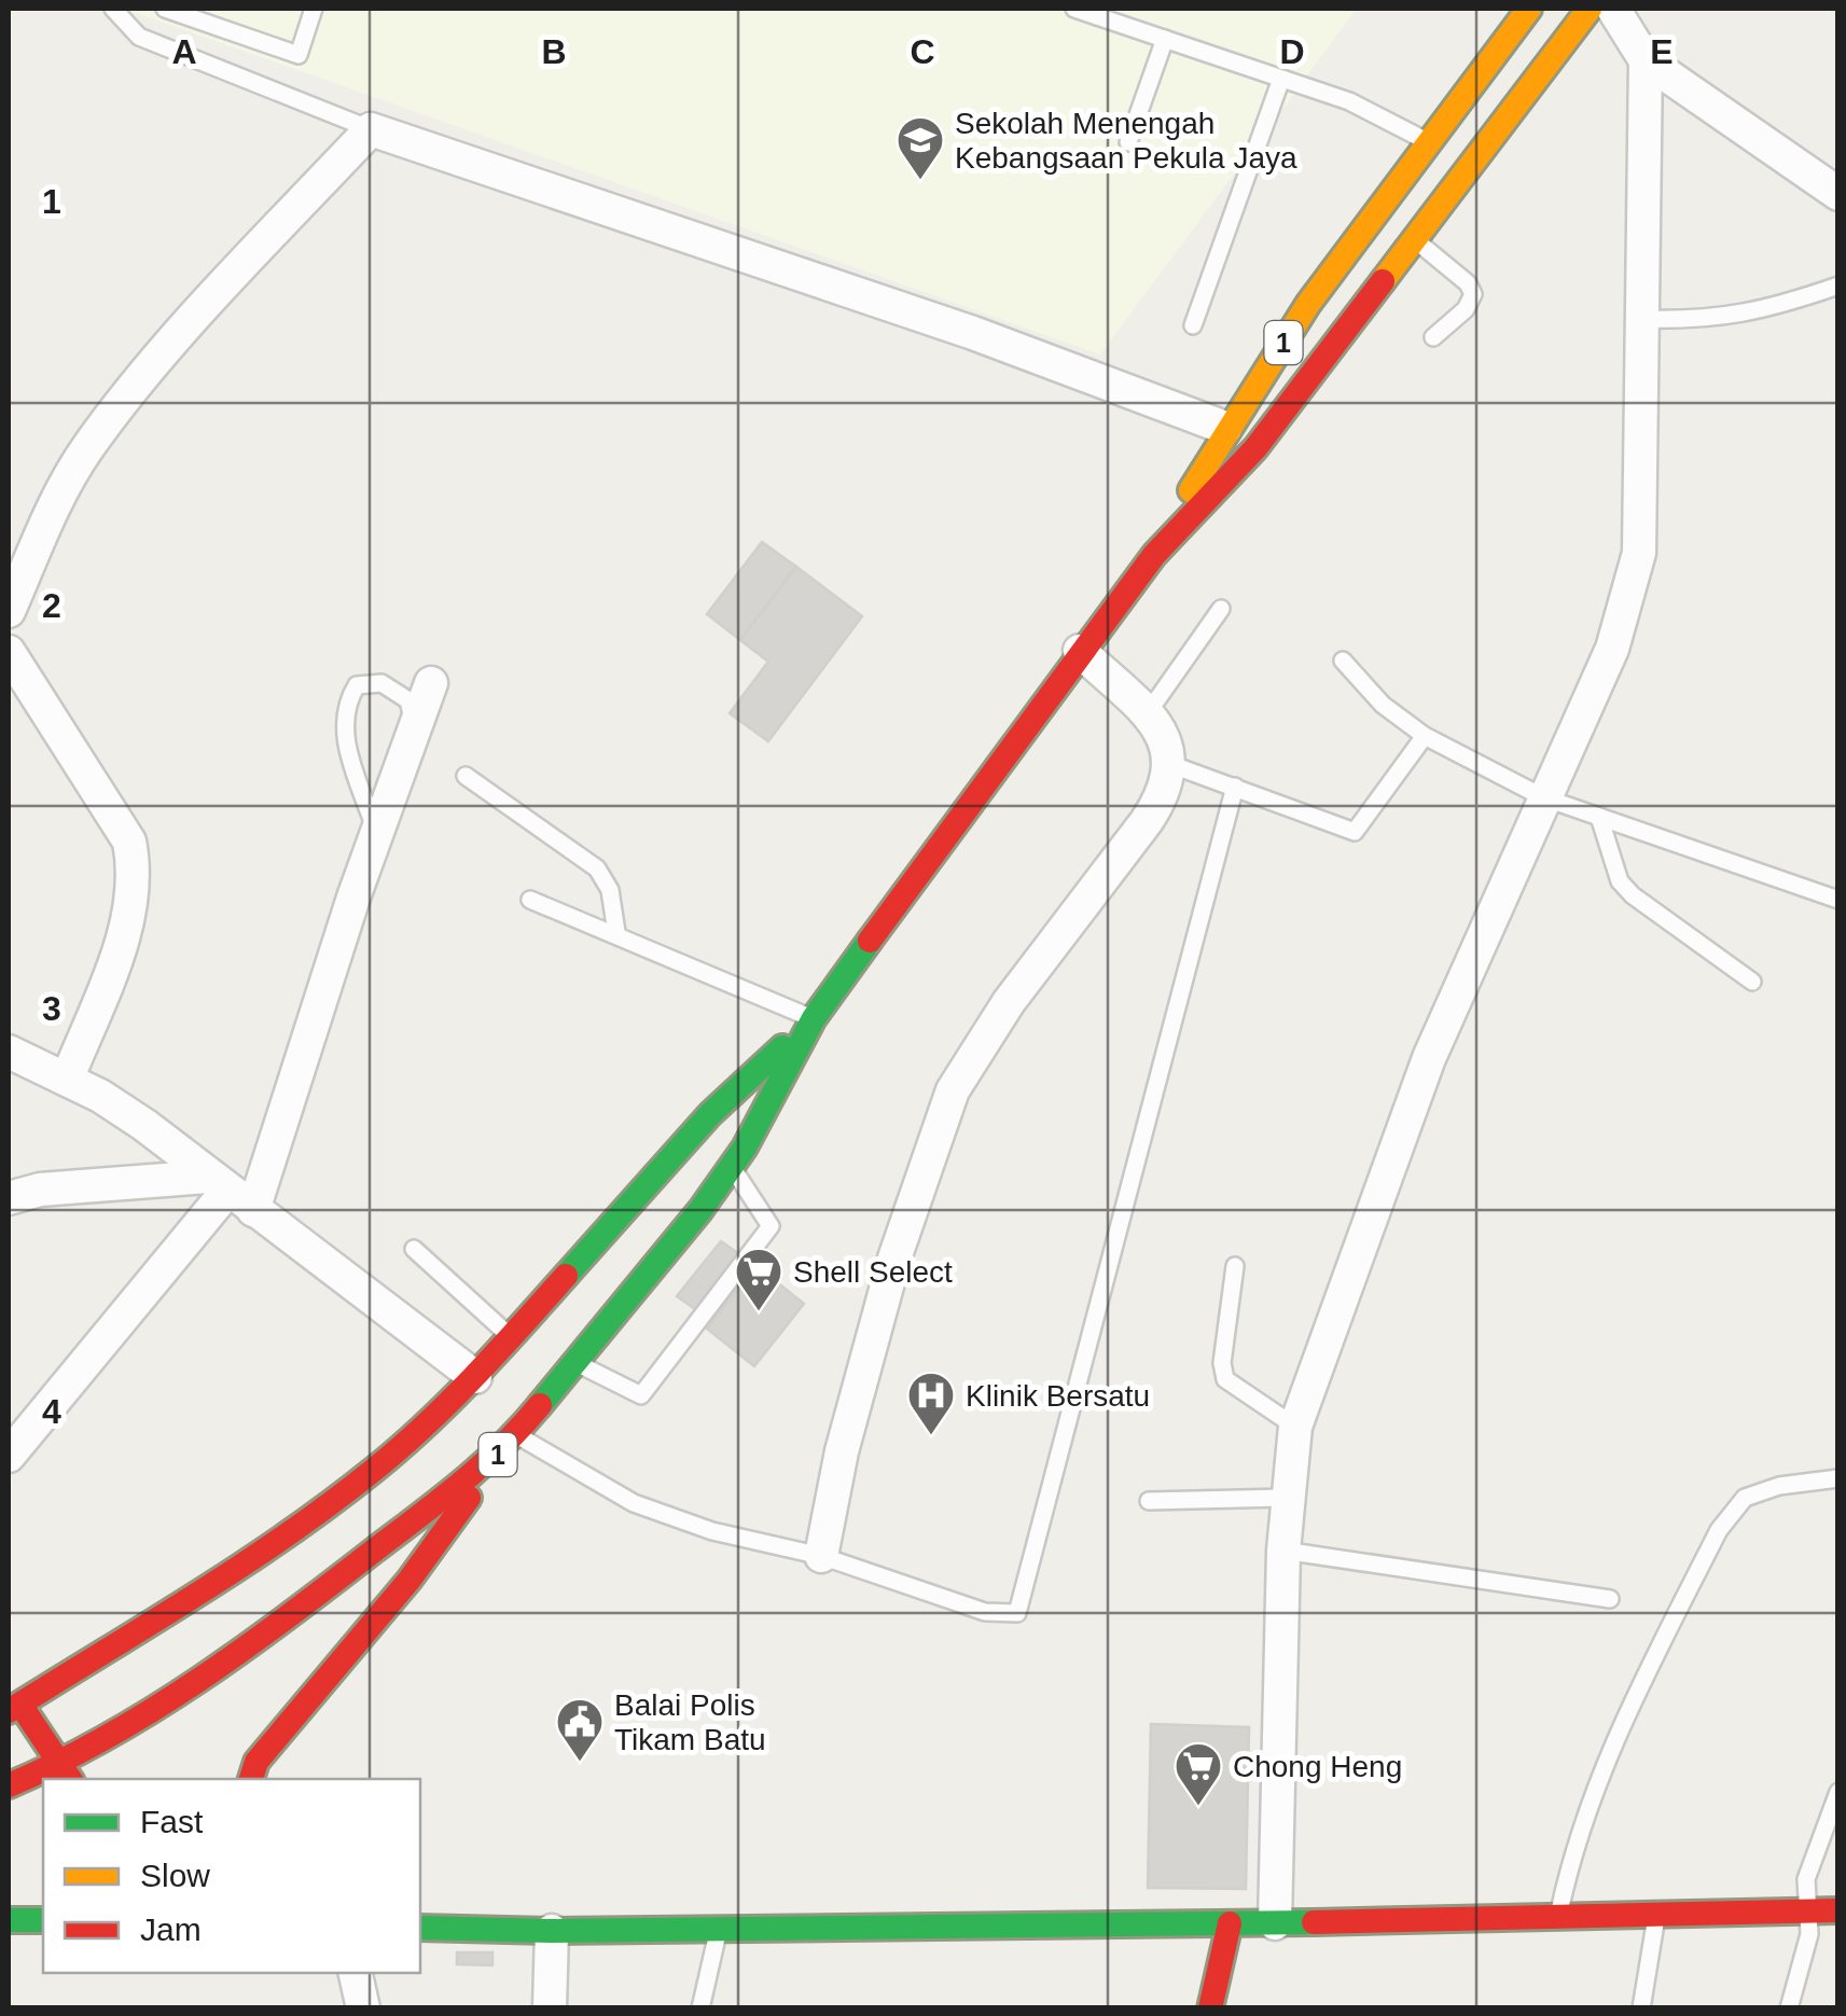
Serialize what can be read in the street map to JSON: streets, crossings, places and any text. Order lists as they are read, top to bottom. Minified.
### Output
{"streets":{"main road":["1"]},"places":{"school or university":["Sekolah Menengah Kebangsaan Pekula Jaya"],"supermarket":["Shell Select","Chong Heng"],"hospital":["Klinik Bersatu"],"public building":["Balai Polis Tikam Batu"]},"legend":["Fast","Slow","Jam"],"grid":{"columns":["A","B","C","D","E"],"rows":["1","2","3","4"]}}
